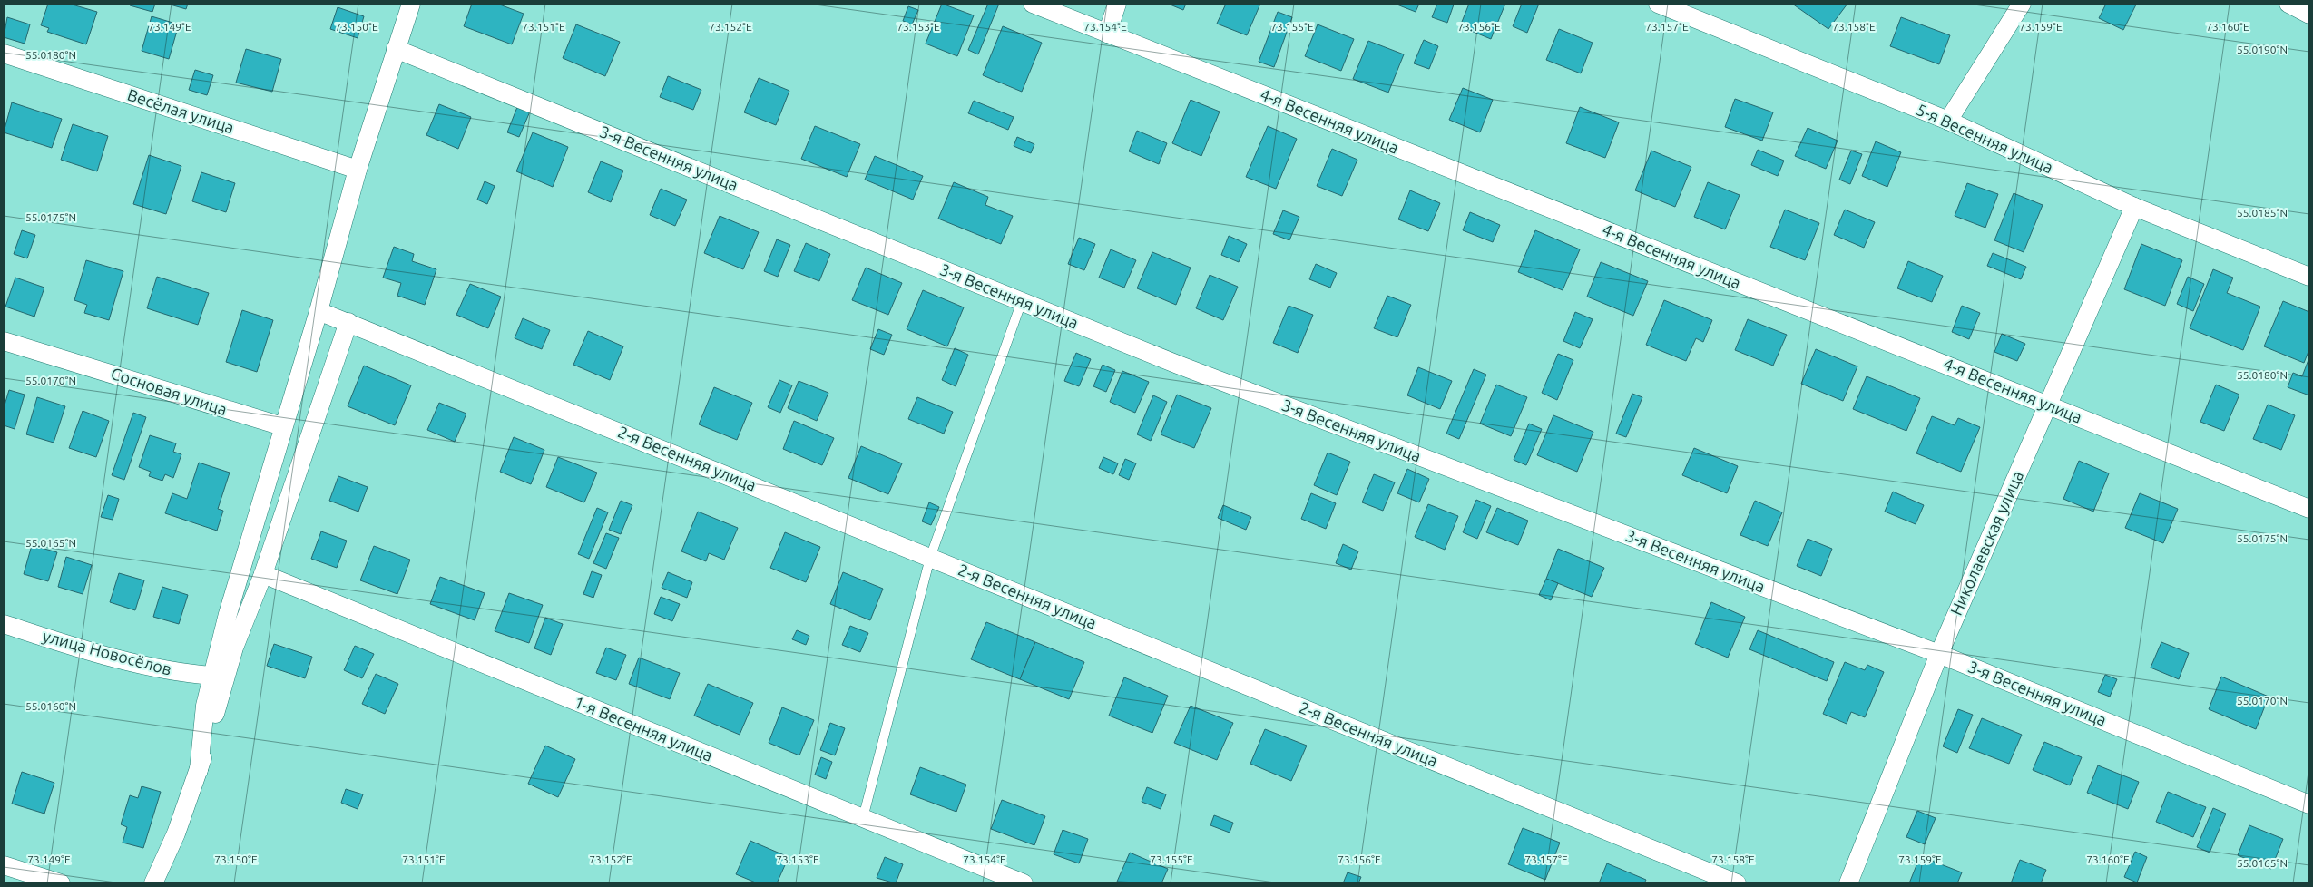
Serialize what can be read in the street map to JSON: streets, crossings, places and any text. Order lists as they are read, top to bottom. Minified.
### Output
{"streets":{"street":["Весёлая улица","4-я Весенняя улица","5-я Весенняя улица","3-я Весенняя улица","Сосновая улица","2-я Весенняя улица","Николаевская улица","улица Новосёлов","1-я Весенняя улица"]},"crossings":[["4-я Весенняя улица","Николаевская улица"],["5-я Весенняя улица","Николаевская улица"],["3-я Весенняя улица","Николаевская улица"]],"coordinates":["73.149°E","73.150°E","73.151°E","73.152°E","73.153°E","73.154°E","73.155°E","73.156°E","73.157°E","73.158°E","73.159°E","73.160°E","55.0190°N","55.0180°N","55.0185°N","55.0175°N","55.0170°N","55.0165°N","55.0160°N"]}
